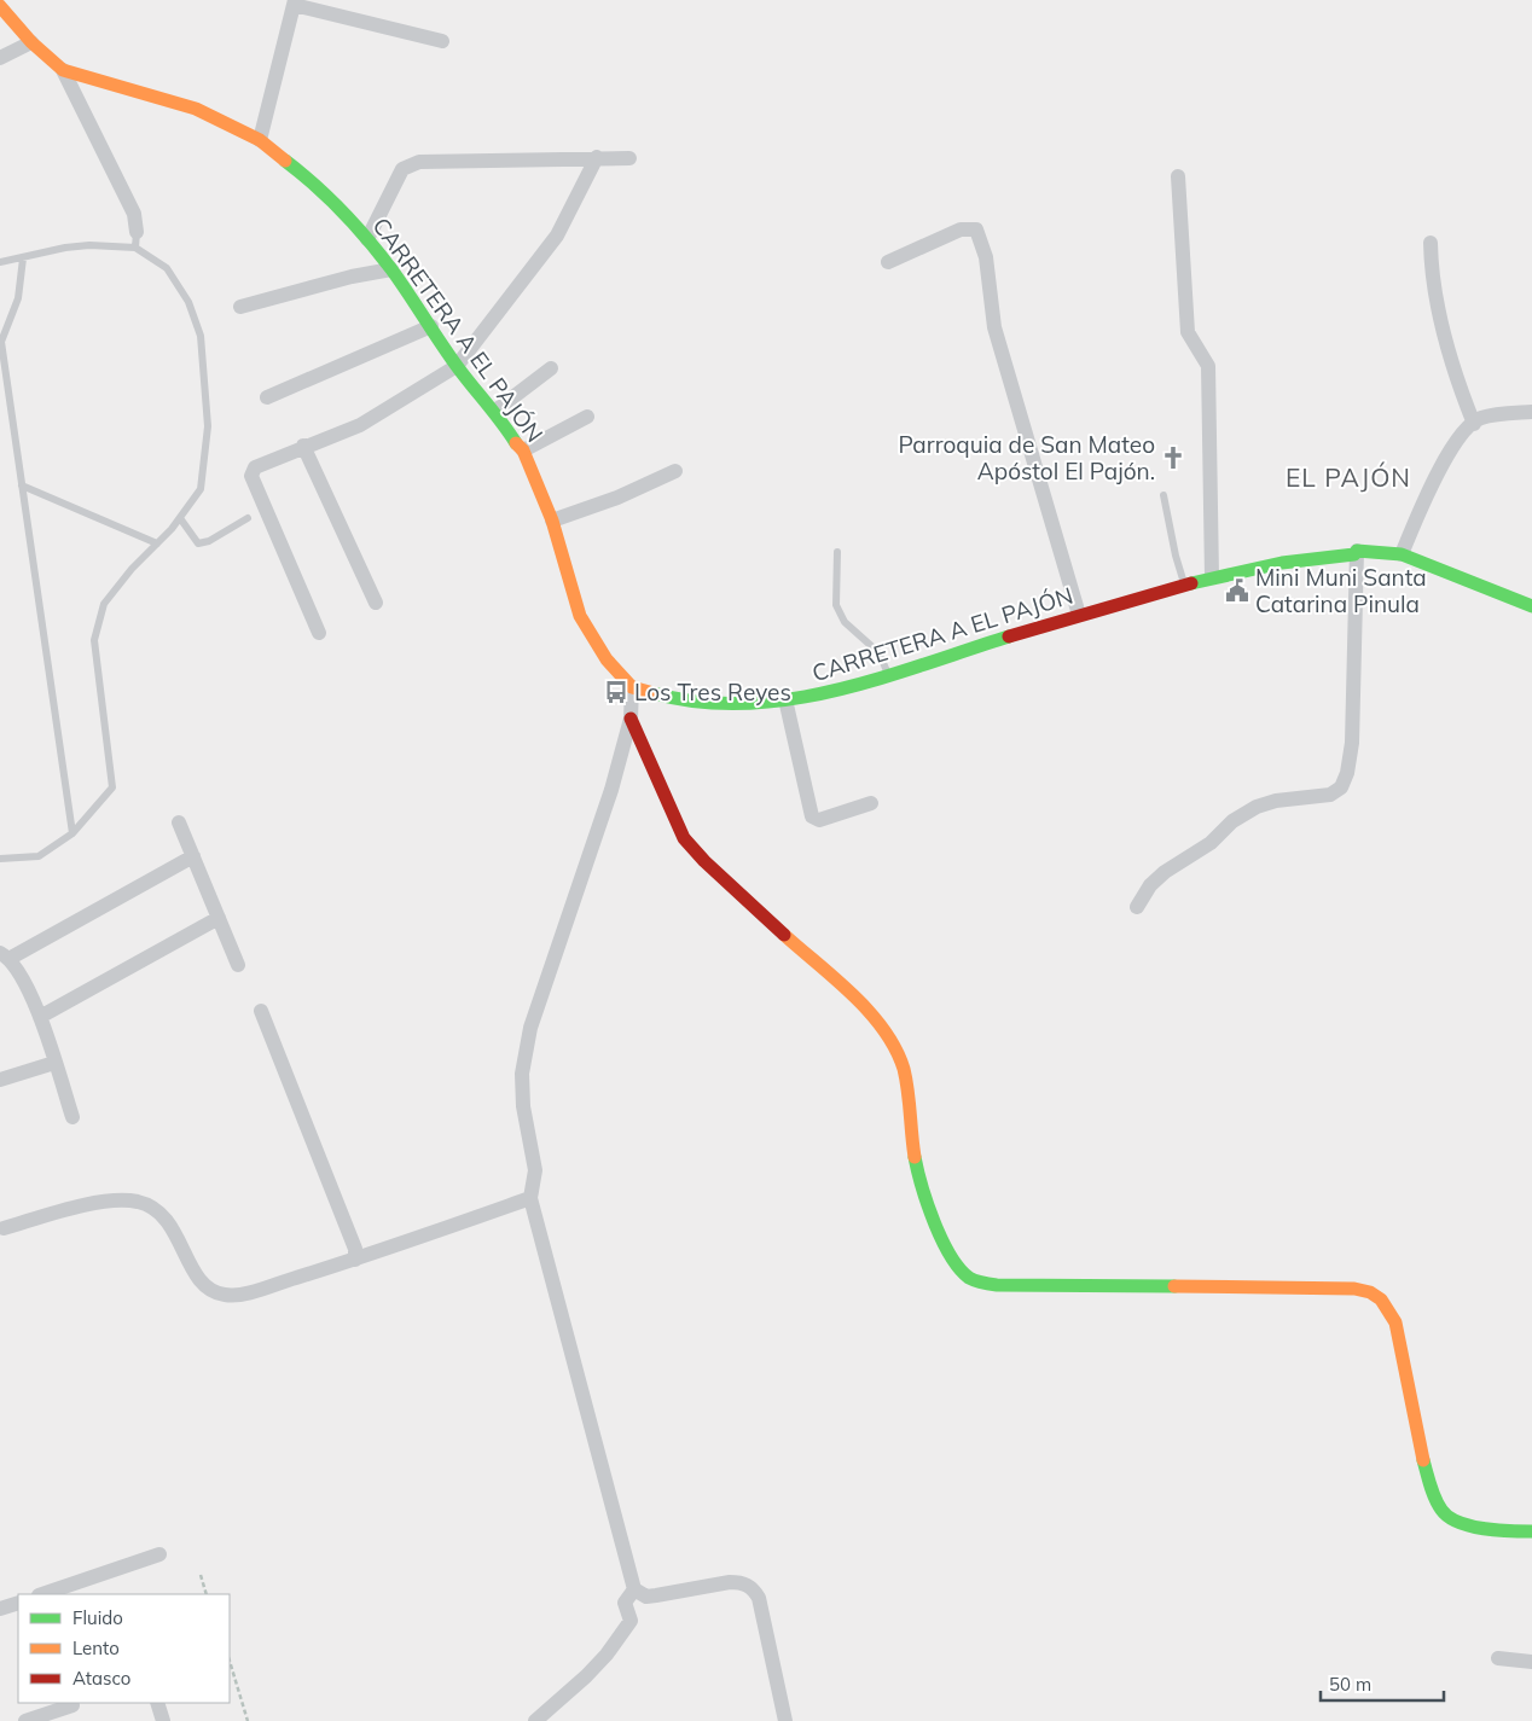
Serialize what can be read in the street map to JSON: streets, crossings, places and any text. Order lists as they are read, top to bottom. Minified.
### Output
{"streets":{"street":["CARRETERA A EL PAJÓN"]},"districts":["EL PAJÓN"],"places":{"church":["Parroquia de San Mateo Apóstol El Pajón."],"public building":["Mini Muni Santa Catarina Pinula"],"bus stop":["Los Tres Reyes"]},"legend":["Fluido","Lento","Atasco"],"scale_bar":"50 m"}
